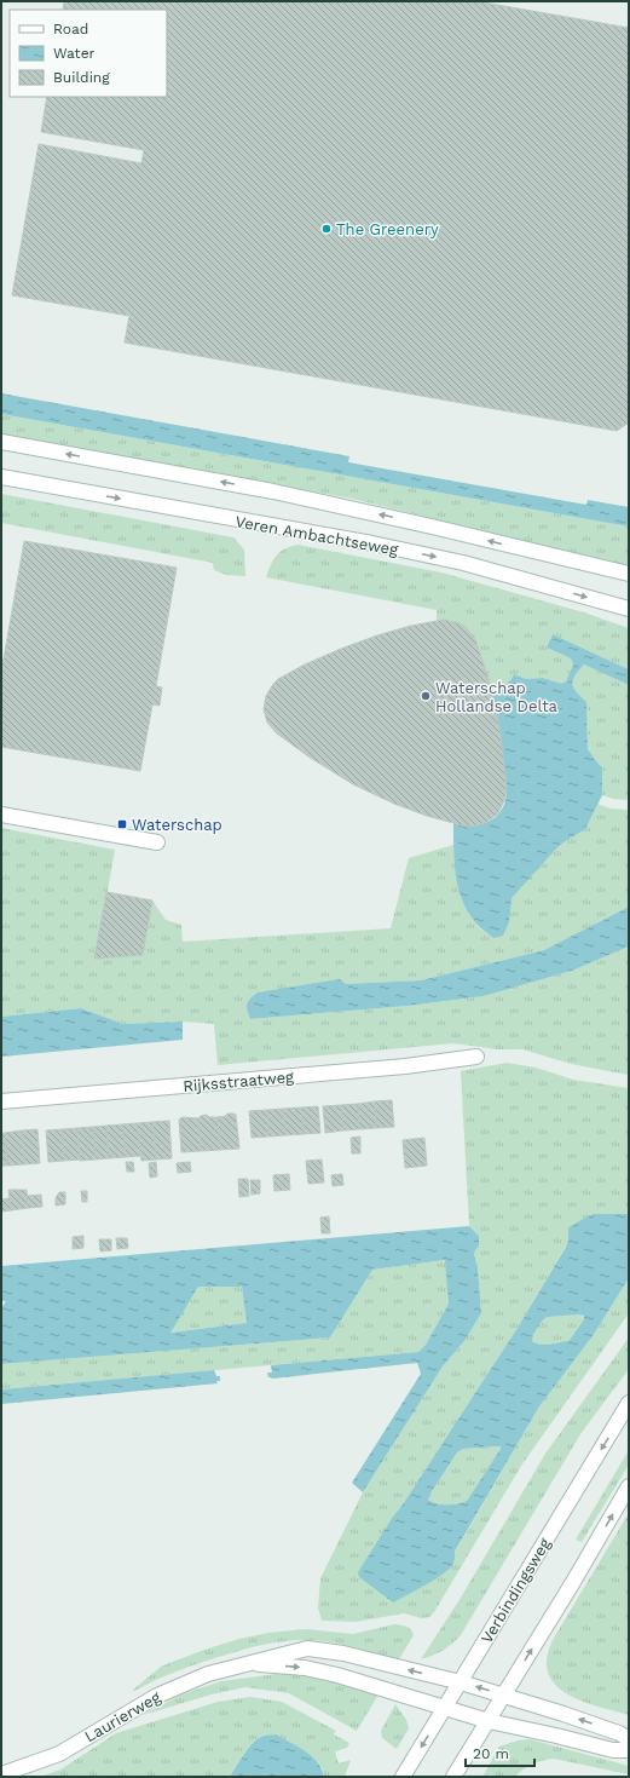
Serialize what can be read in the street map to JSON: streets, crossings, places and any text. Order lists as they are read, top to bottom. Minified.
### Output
{"streets":{"street":["Veren Ambachtseweg","Rijksstraatweg","Verbindingsweg","Laurierweg"]},"crossings":[["Verbindingsweg","Laurierweg"]],"places":{"other":["The Greenery","Waterschap Hollandse Delta"],"transit":["Waterschap"]},"legend":["Road","Water","Building"],"scale_bar":"20 m"}
